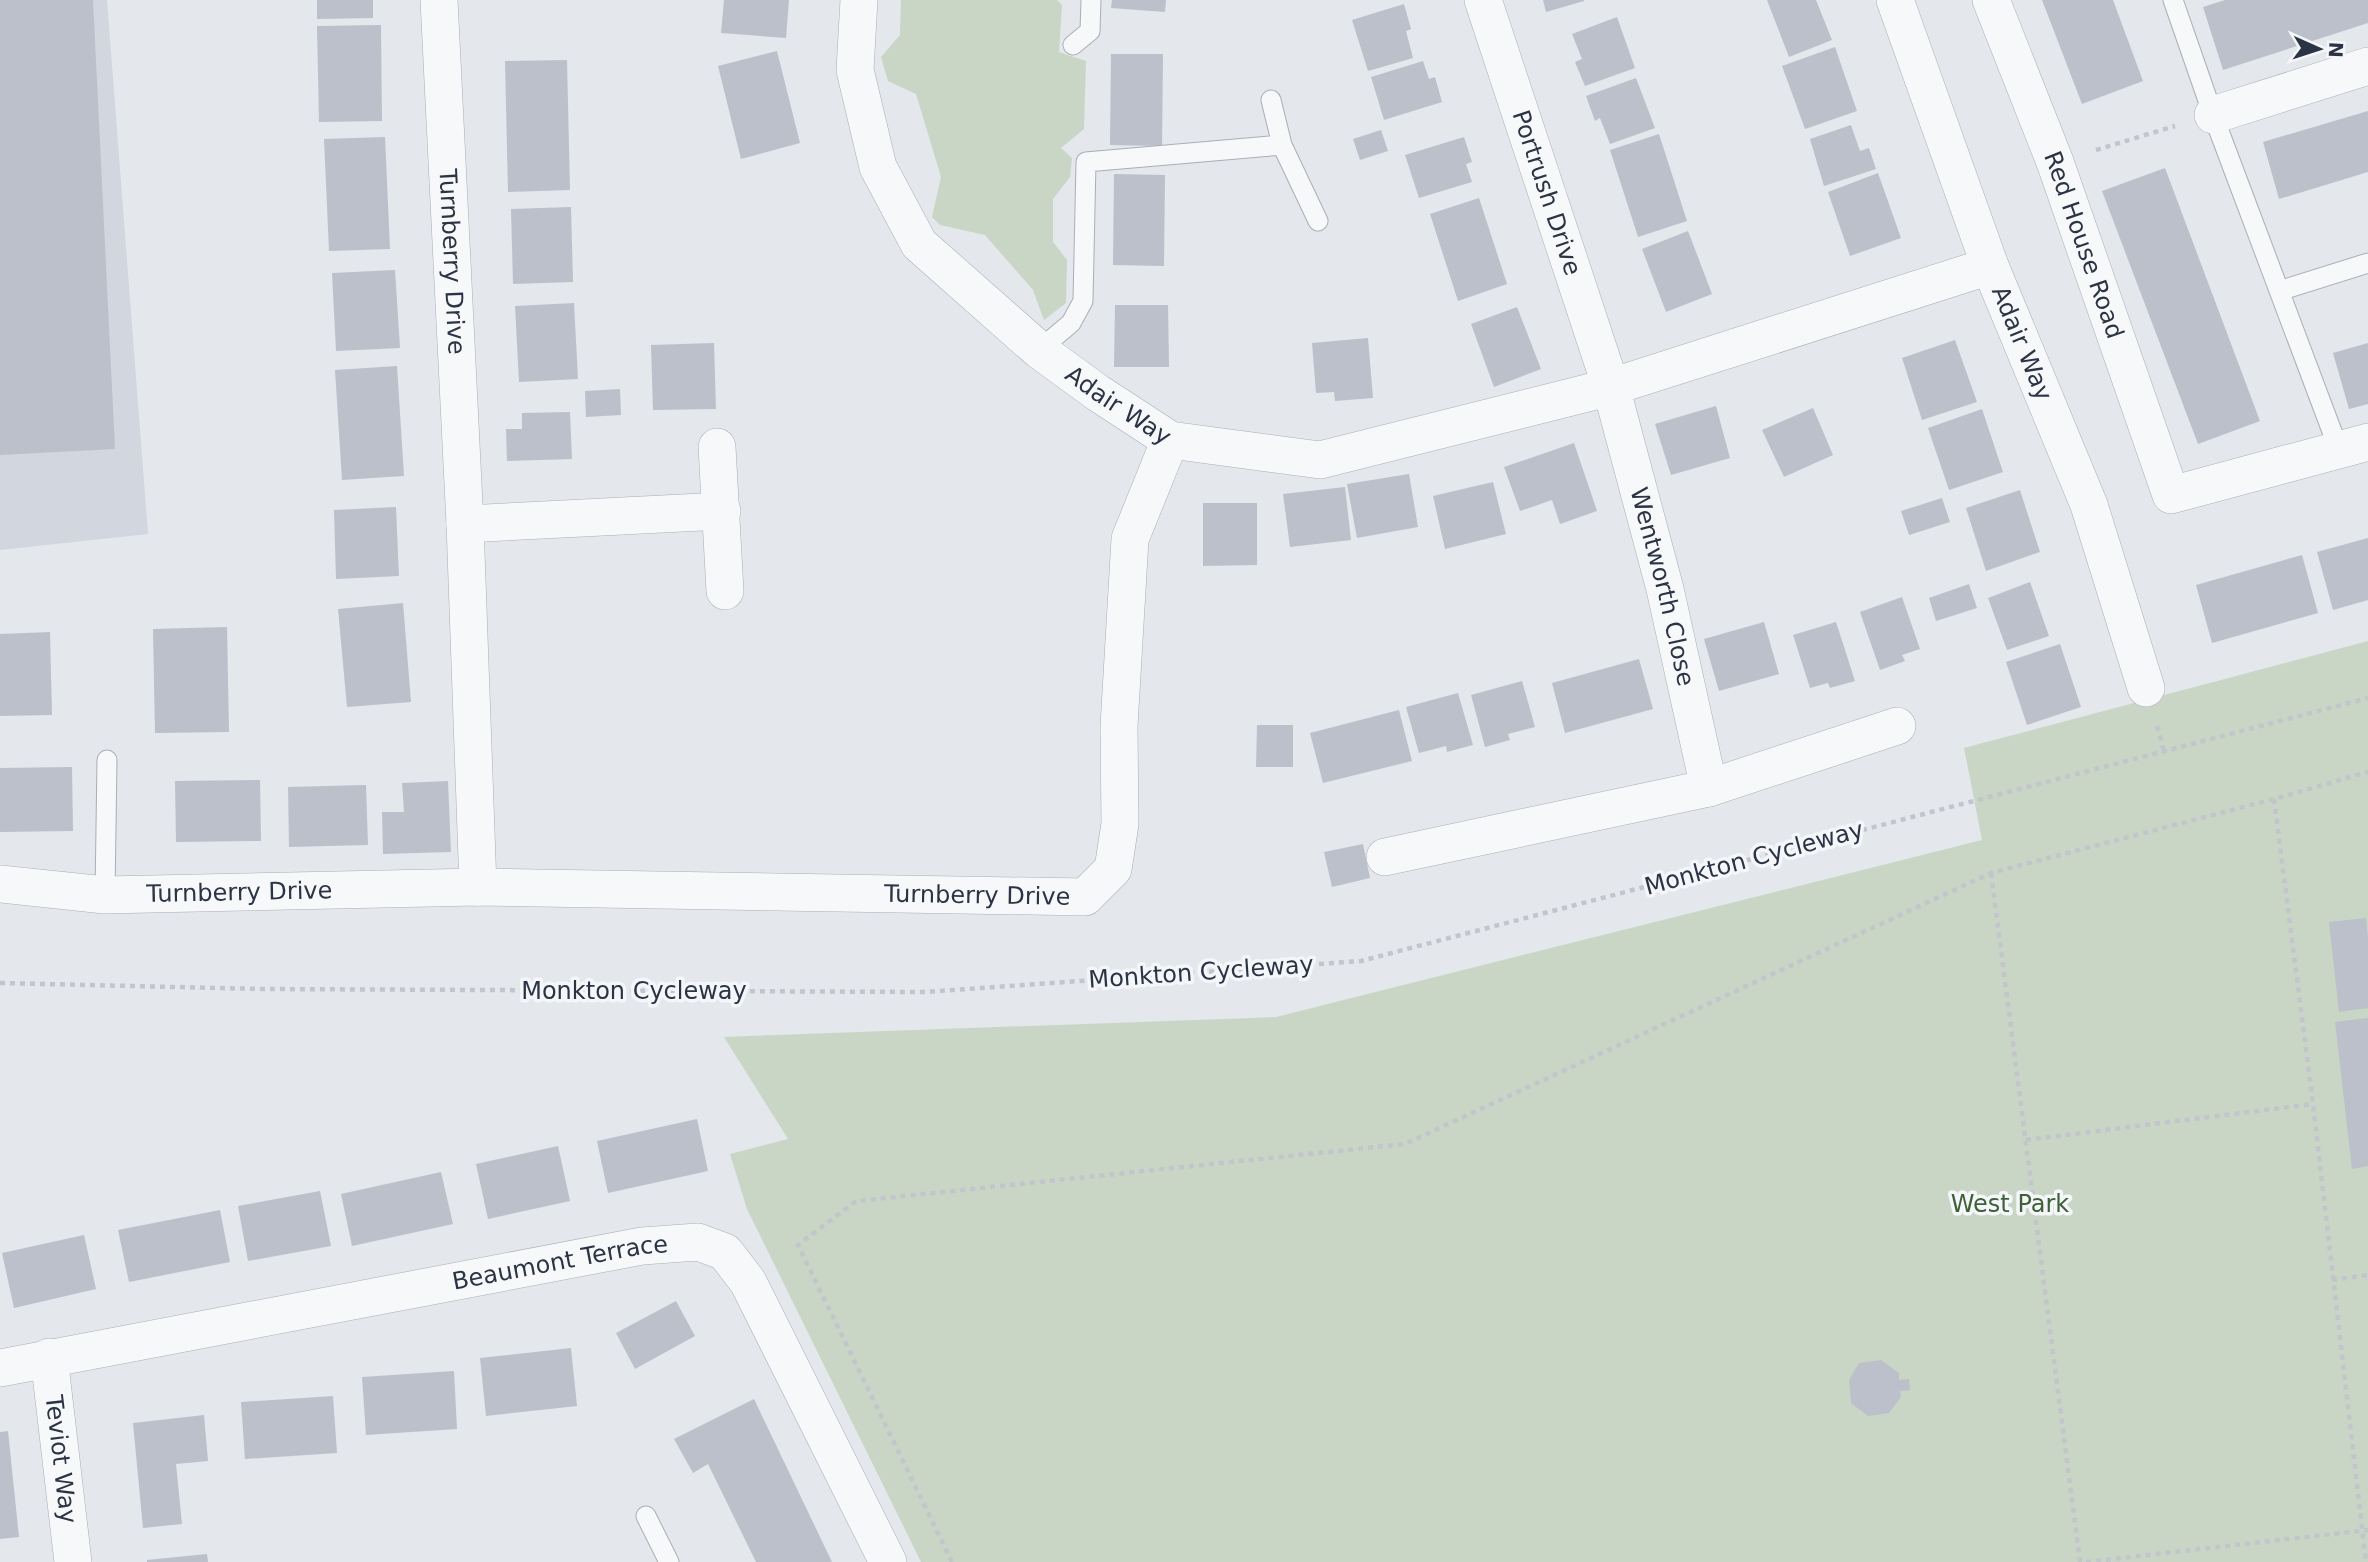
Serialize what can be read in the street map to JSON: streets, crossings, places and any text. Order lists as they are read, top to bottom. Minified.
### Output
{"streets":{"street":["Portrush Drive","Red House Road","Turnberry Drive","Adair Way","Wentworth Close","Beaumont Terrace","Teviot Way"],"path":["Monkton Cycleway"]},"crossings":[["Portrush Drive","Adair Way"],["Portrush Drive","Wentworth Close"],["Turnberry Drive","Adair Way"],["Adair Way","Wentworth Close"],["Beaumont Terrace","Teviot Way"]],"parks":["West Park"],"north":"right"}
